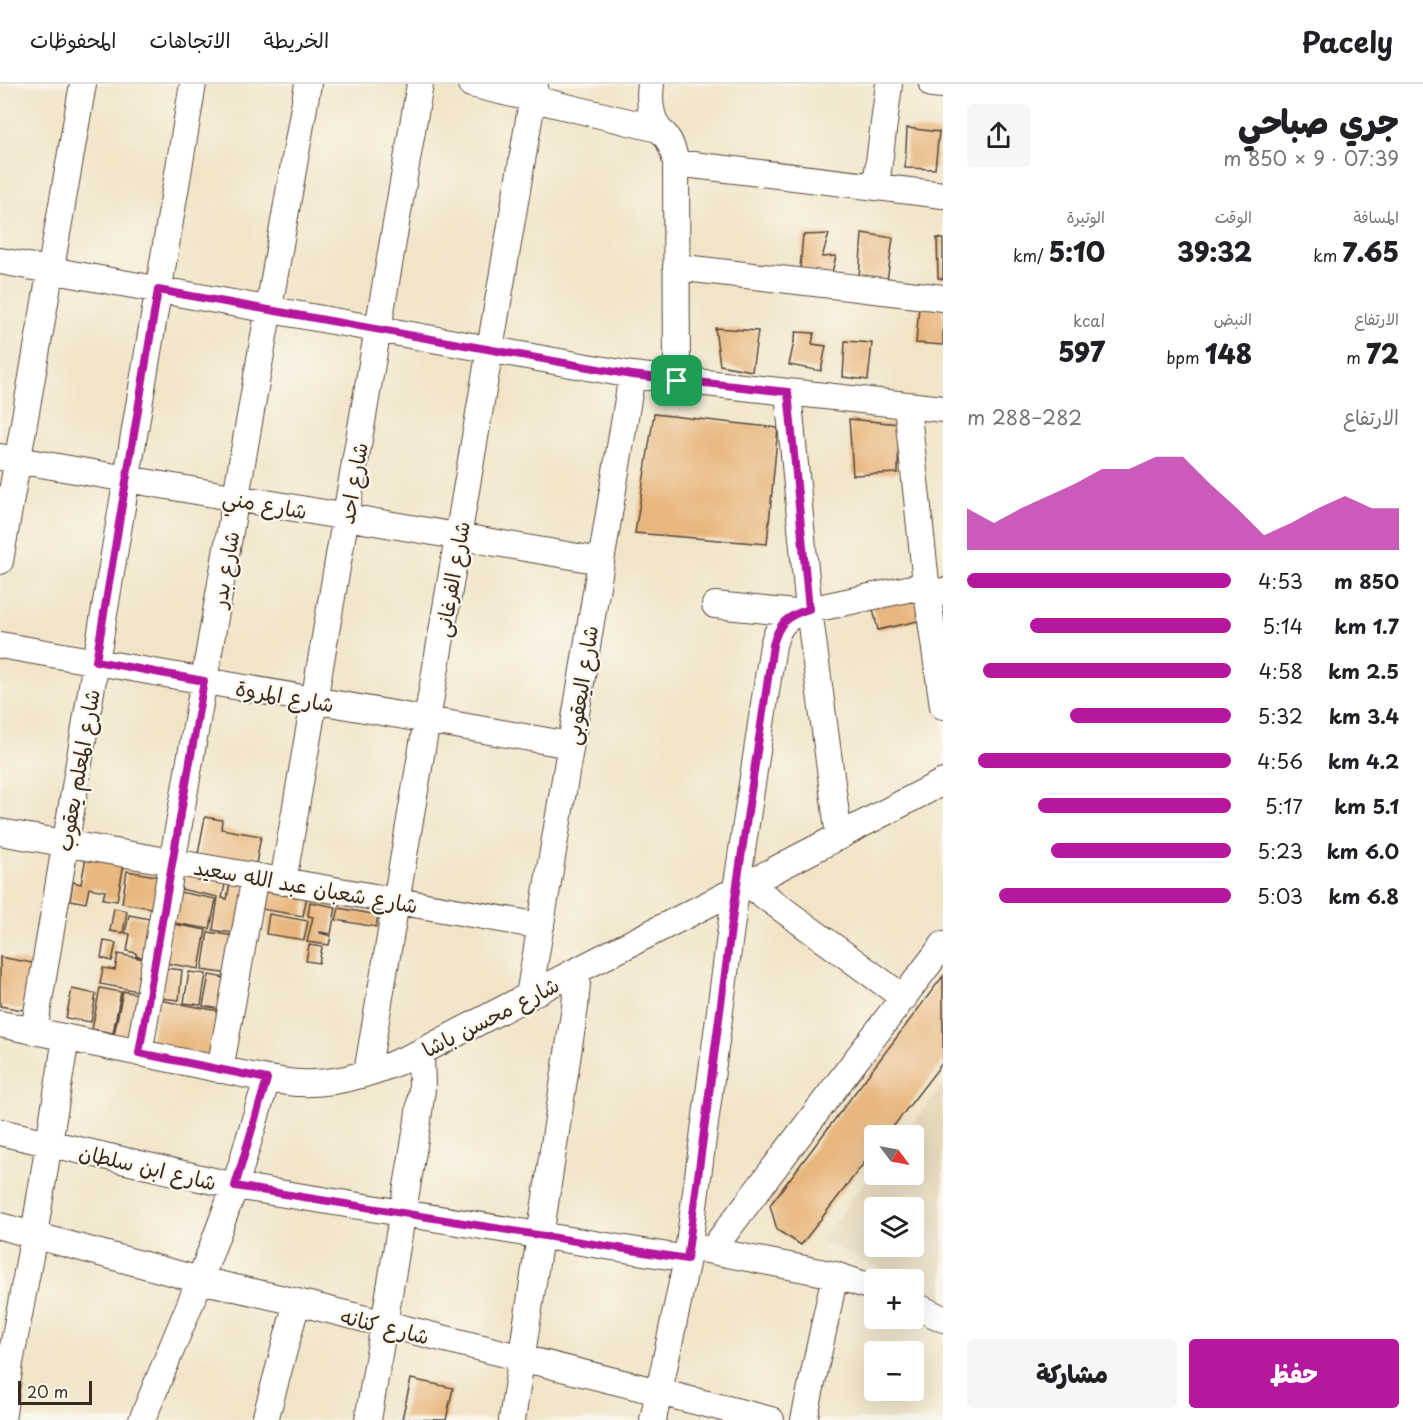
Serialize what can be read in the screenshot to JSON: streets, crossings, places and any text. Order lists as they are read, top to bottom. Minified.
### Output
{"streets":{"street":["شارع احد","شارع مني","شارع بدر","شارع الفرغانى","شارع اليعقوبى","شارع المروة","شارع المعلم يعقوب","شارع شعبان عبد الله سعيد","شارع محسن باشا","شارع ابن سلطان","شارع كنانه"]},"crossings":[["شارع احد","شارع مني"],["شارع احد","شارع المروة"],["شارع احد","شارع شعبان عبد الله سعيد"],["شارع مني","شارع بدر"],["شارع مني","شارع الفرغانى"],["شارع مني","شارع اليعقوبى"],["شارع مني","شارع المعلم يعقوب"],["شارع بدر","شارع المروة"],["شارع بدر","شارع شعبان عبد الله سعيد"],["شارع بدر","شارع محسن باشا"],["شارع الفرغانى","شارع المروة"],["شارع الفرغانى","شارع شعبان عبد الله سعيد"],["شارع الفرغانى","شارع محسن باشا"],["شارع اليعقوبى","شارع المروة"],["شارع اليعقوبى","شارع شعبان عبد الله سعيد"],["شارع اليعقوبى","شارع محسن باشا"],["شارع المروة","شارع المعلم يعقوب"],["شارع المعلم يعقوب","شارع شعبان عبد الله سعيد"],["شارع المعلم يعقوب","شارع محسن باشا"]],"scale_bar":"20 m","north":"bottom right","page":{"header":"Pacely","nav":["الخريطة","الاتجاهات","المحفوظات"],"heading":["جري صباحي","07:39 · 9 × 850 m"],"stats":[["المسافة","7.65 km"],["الوقت","39:32"],["الوتيرة","5:10 /km"],["الارتفاع","72 m"],["النبض","148 bpm"],["kcal","597"]],"chart":["الارتفاع","282–288 m"],"list":[{"name":"850 m","note":"4:53"},{"name":"1.7 km","note":"5:14"},{"name":"2.5 km","note":"4:58"},{"name":"3.4 km","note":"5:32"},{"name":"4.2 km","note":"4:56"},{"name":"5.1 km","note":"5:17"},{"name":"6.0 km","note":"5:23"},{"name":"6.8 km","note":"5:03"}],"map_buttons":["+","−"],"buttons":["حفظ","مشاركة"],"scale":"20 m"}}
